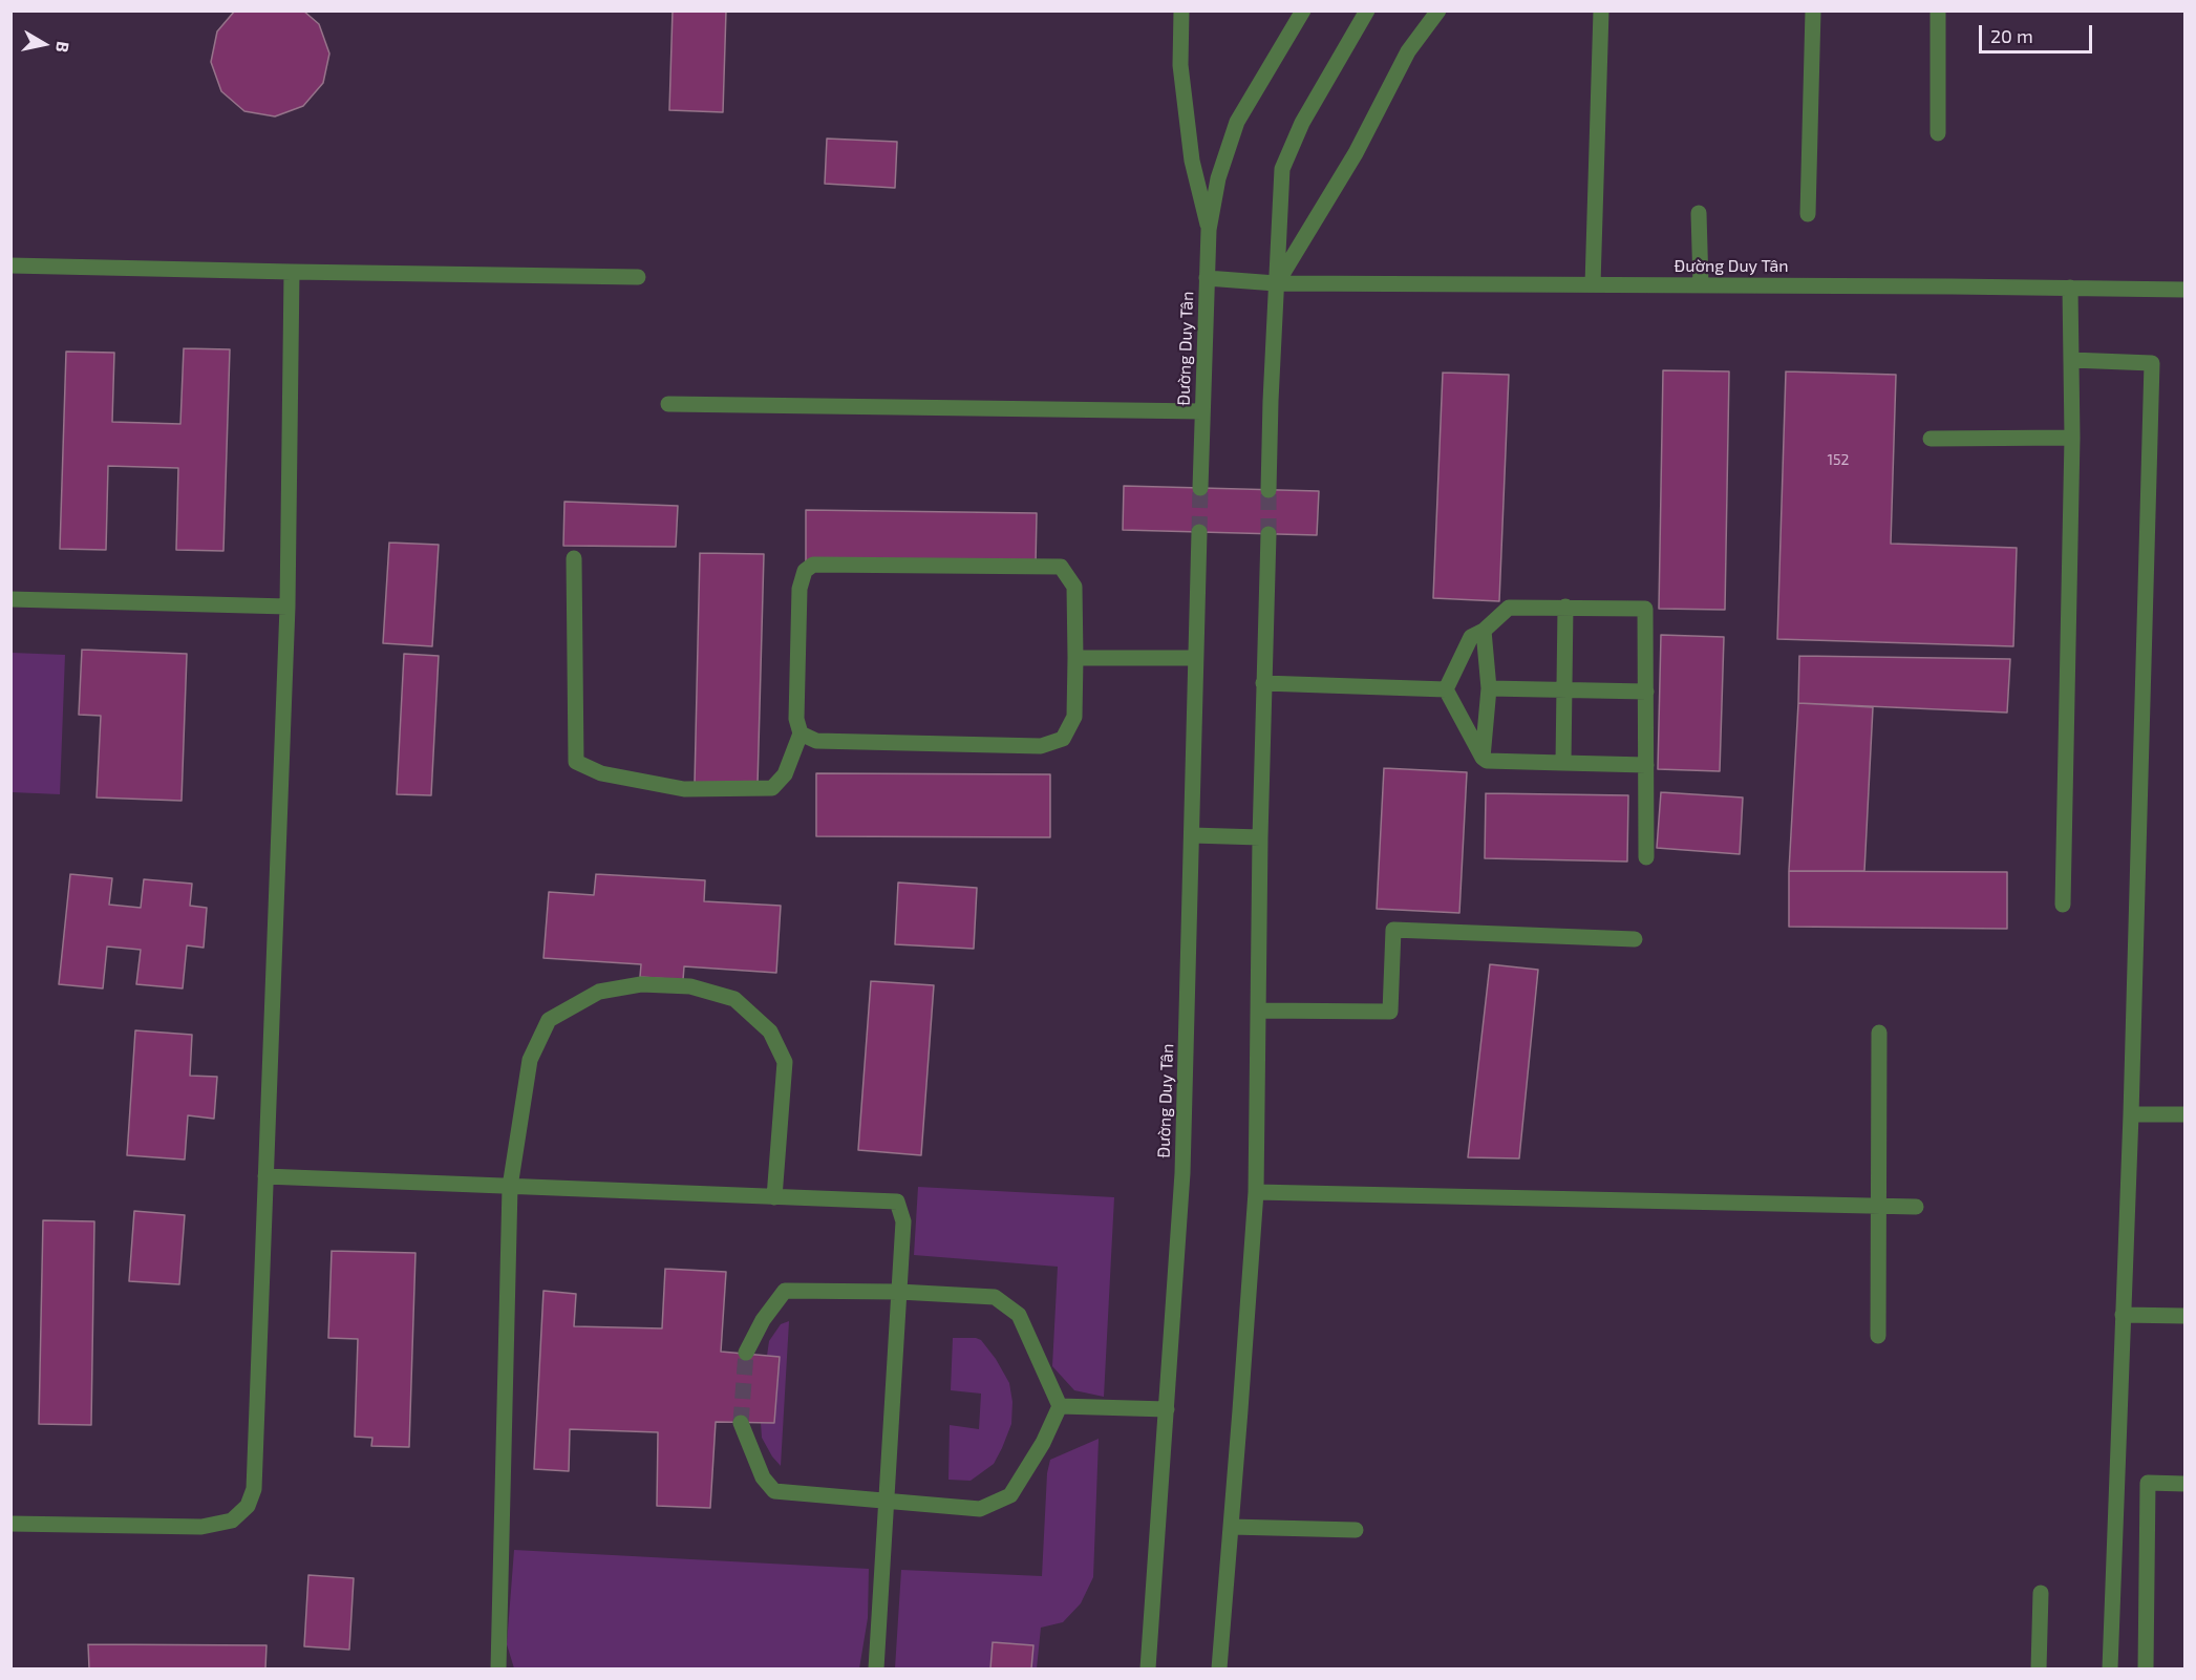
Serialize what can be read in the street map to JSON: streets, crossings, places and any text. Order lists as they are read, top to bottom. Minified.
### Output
{"streets":{"street":["Đường Duy Tân"]},"house_numbers":["152"],"scale_bar":"20 m","north":"right"}
